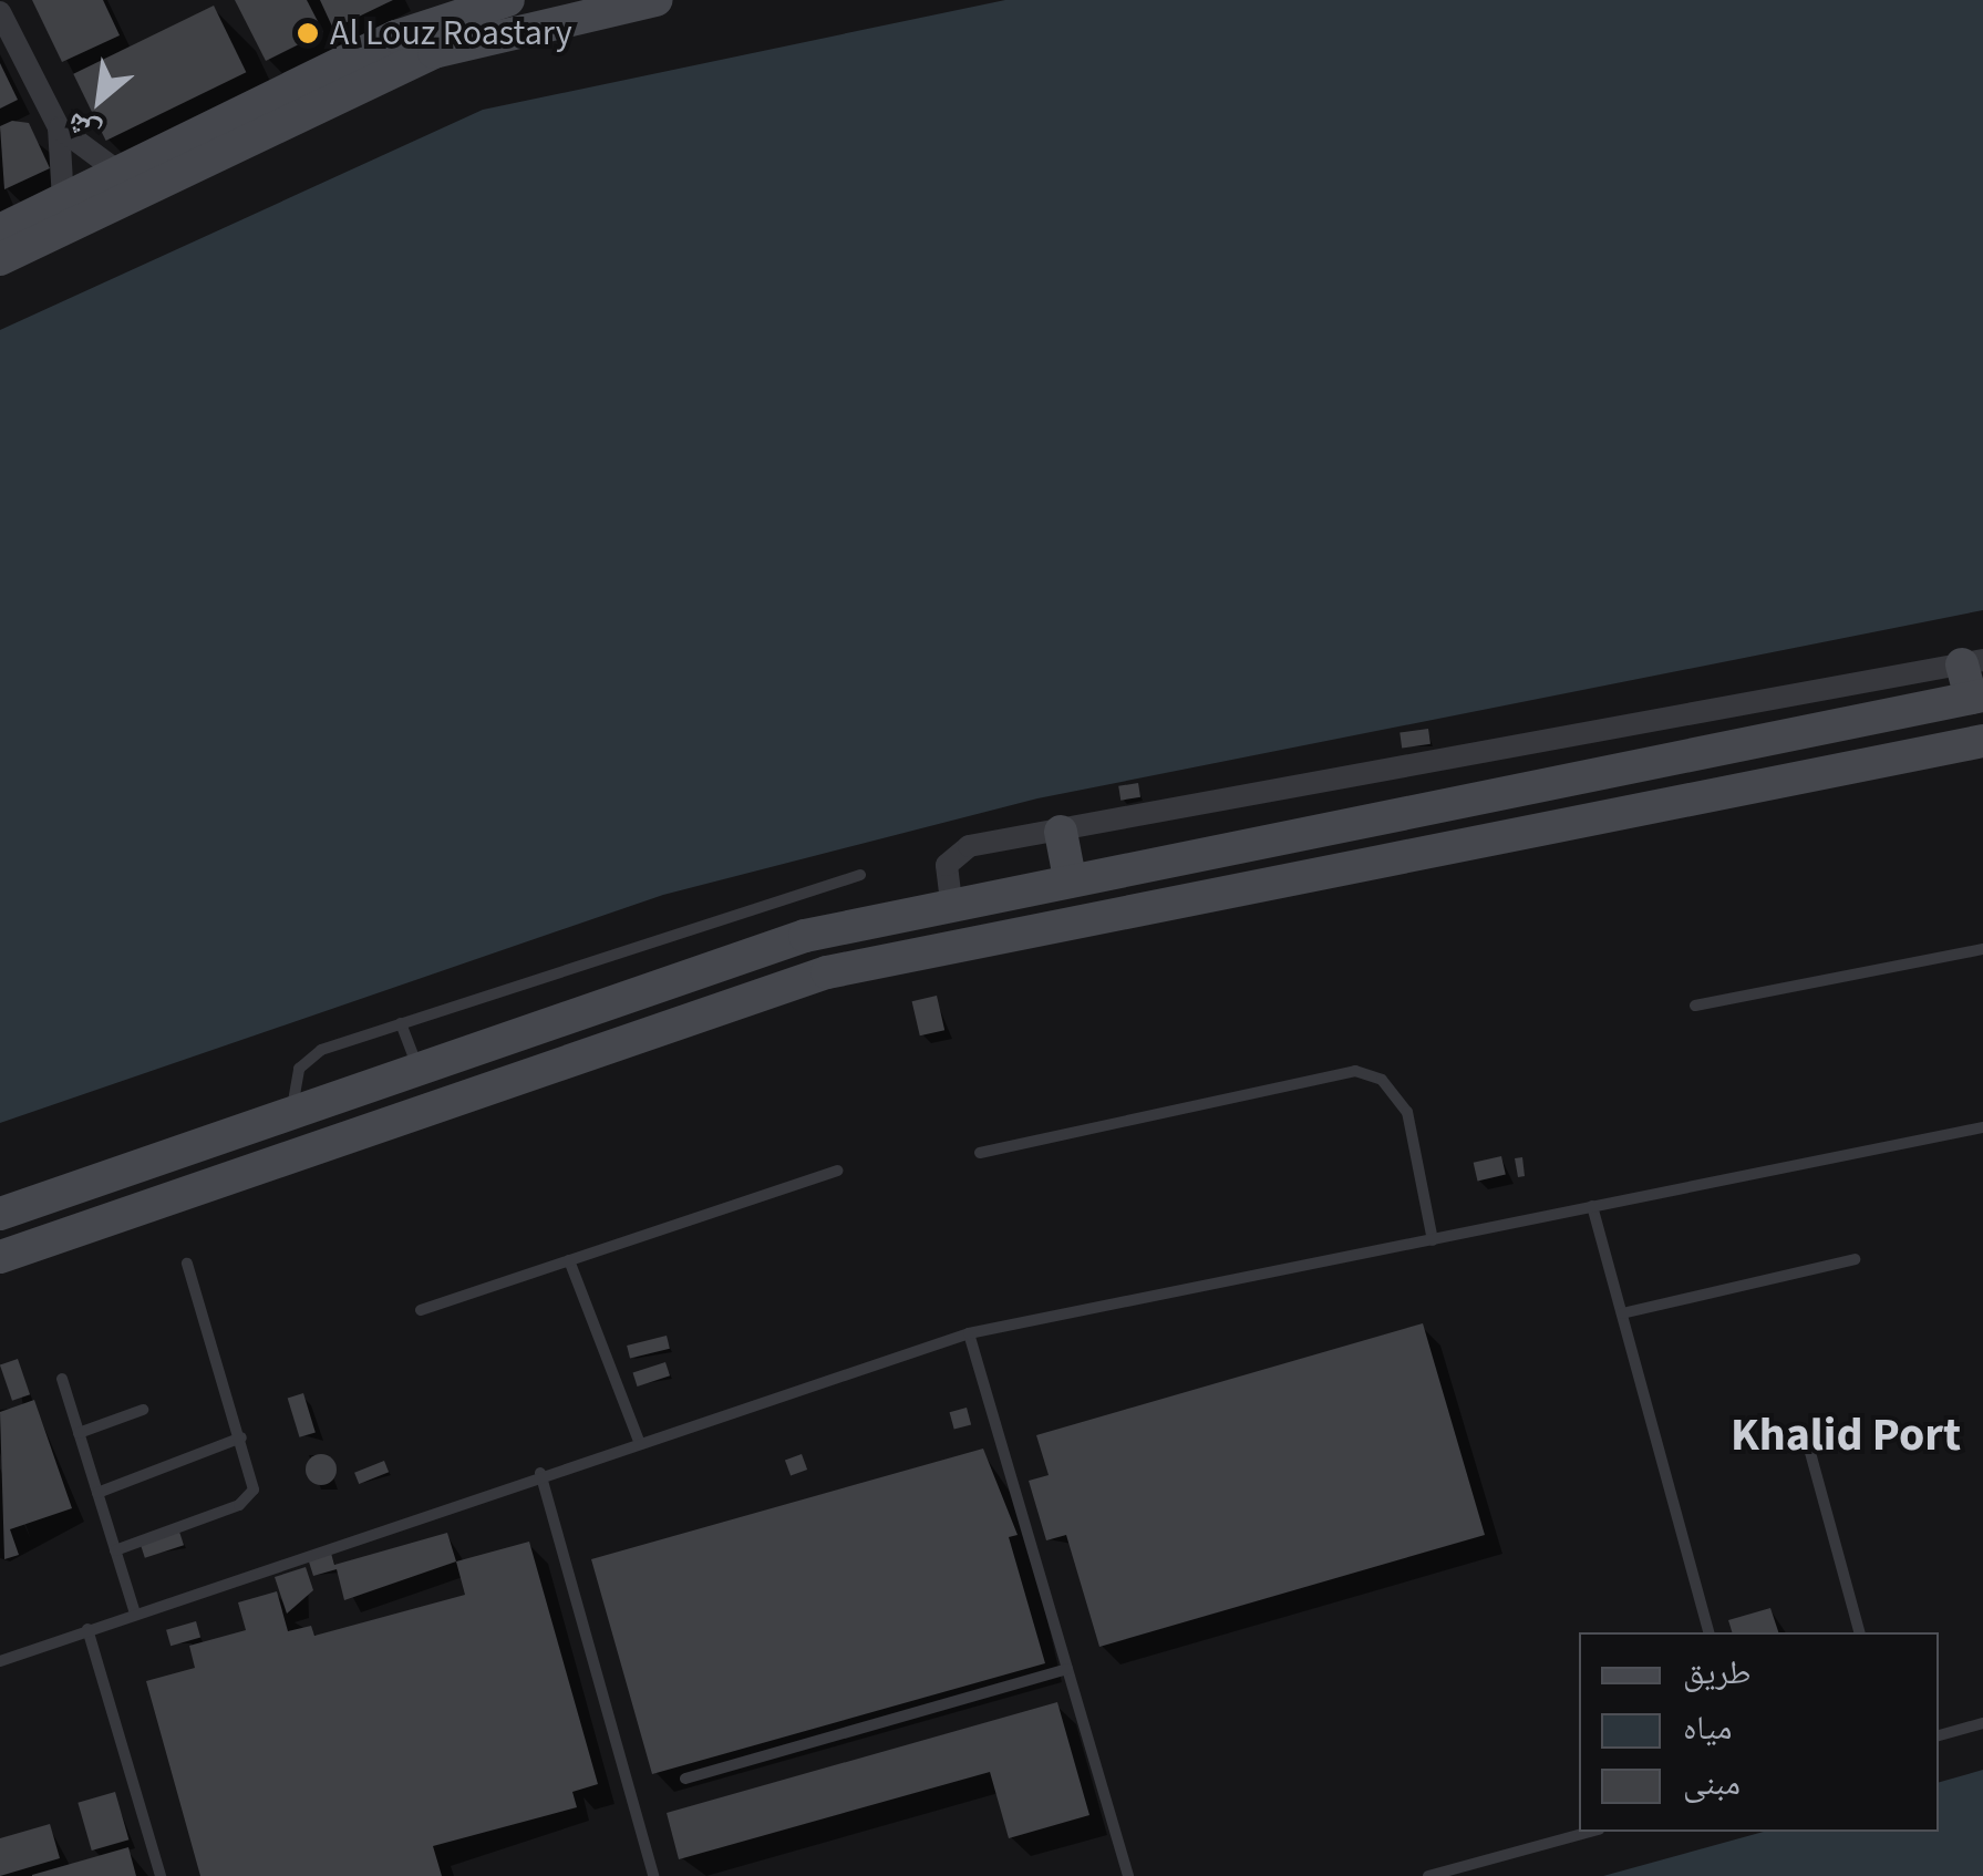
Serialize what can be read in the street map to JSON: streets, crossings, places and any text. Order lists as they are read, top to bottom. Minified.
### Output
{"districts":["Khalid Port"],"places":["Al Louz Roastary"],"legend":["طريق","مياه","مبنى"],"north":"bottom left"}
